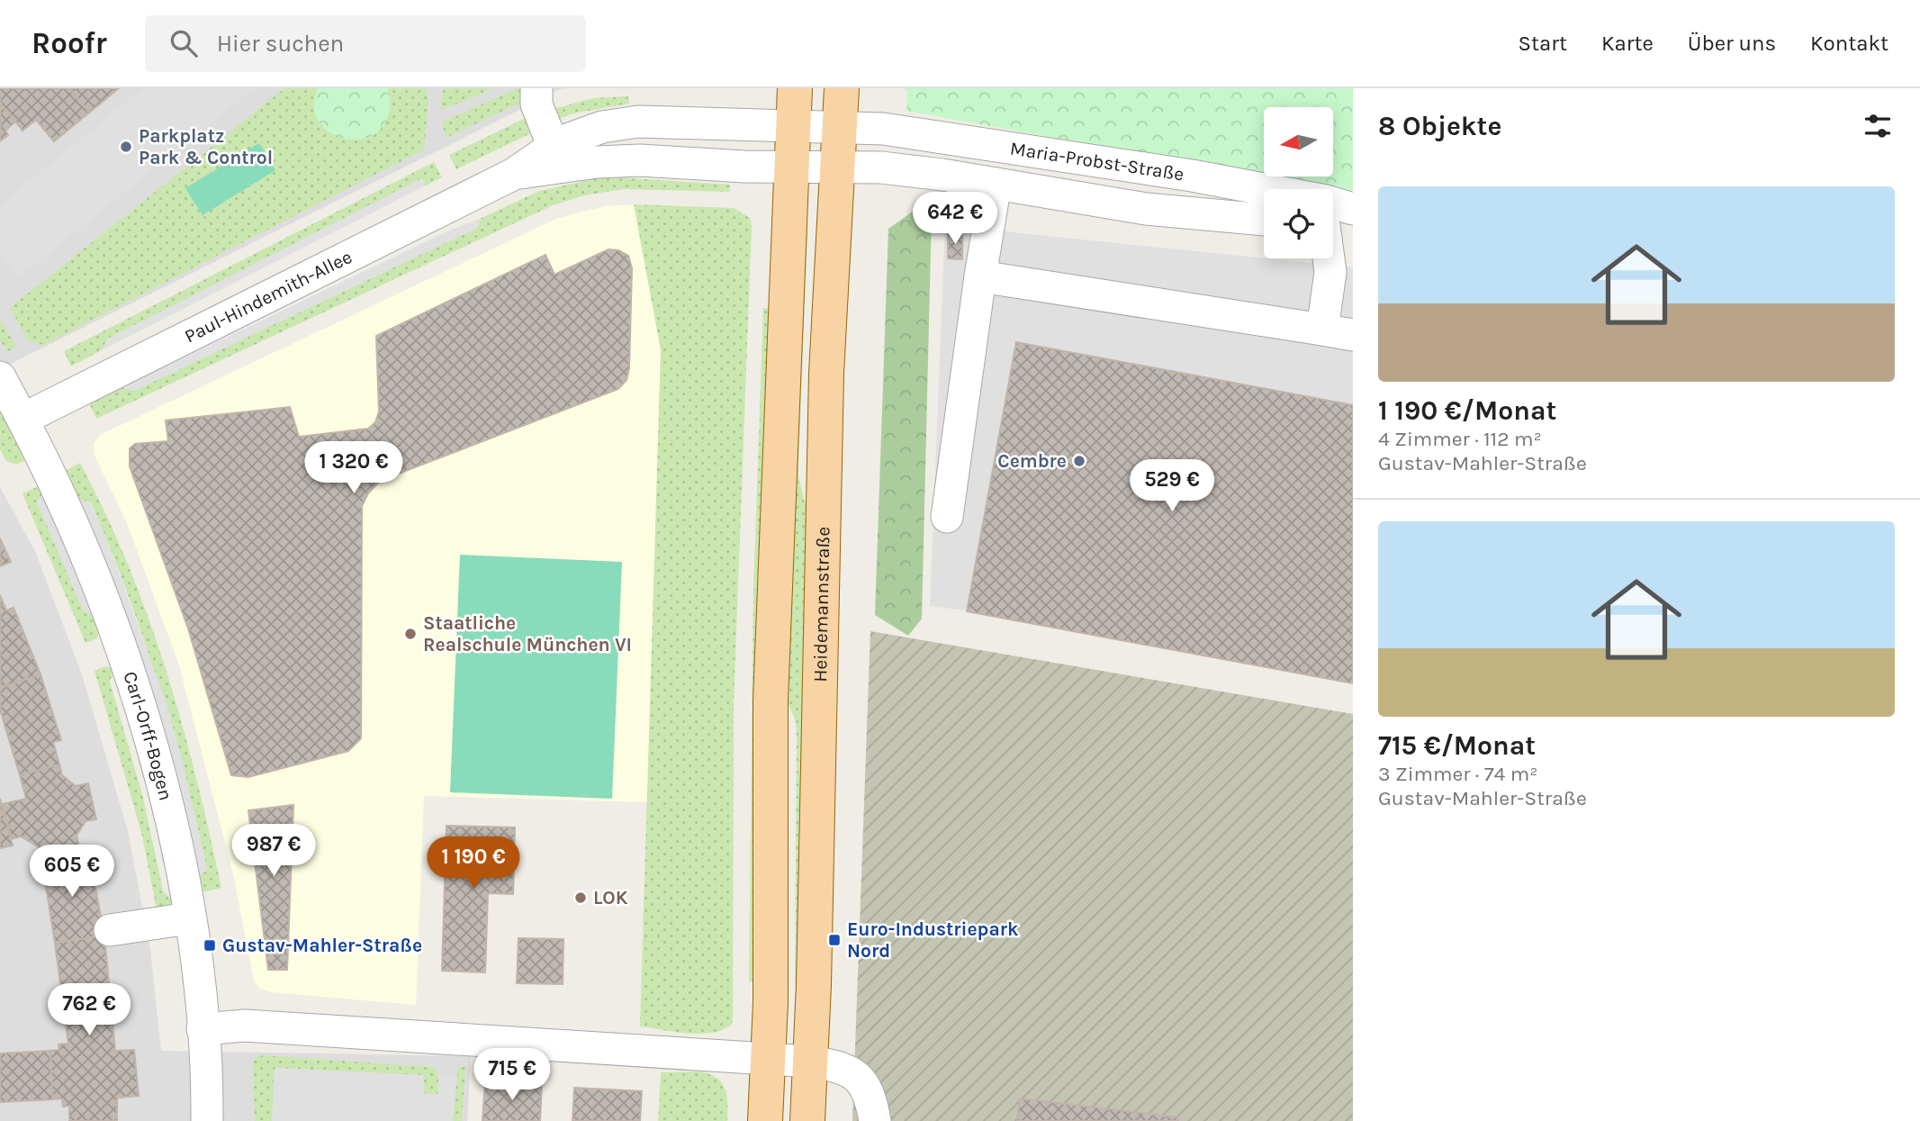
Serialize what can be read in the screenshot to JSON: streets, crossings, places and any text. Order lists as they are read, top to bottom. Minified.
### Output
{"streets":{"main road":["Heidemannstraße"],"street":["Maria-Probst-Straße","Paul-Hindemith-Allee","Carl-Orff-Bogen"]},"crossings":[["Maria-Probst-Straße","Paul-Hindemith-Allee"],["Maria-Probst-Straße","Heidemannstraße"],["Paul-Hindemith-Allee","Heidemannstraße"],["Paul-Hindemith-Allee","Carl-Orff-Bogen"]],"places":{"other":["Parkplatz Park & Control","Cembre","Staatliche Realschule München VI","LOK"],"transit":["Euro-Industriepark Nord","Gustav-Mahler-Straße"]},"north":"left","page":{"header":"Roofr","search":"Hier suchen","nav":["Start","Karte","Über uns","Kontakt"],"heading":"8 Objekte","list":[{"name":"1 190 €/Monat","note":"4 Zimmer · 112 m² · Gustav-Mahler-Straße"},{"name":"715 €/Monat","note":"3 Zimmer · 74 m² · Gustav-Mahler-Straße"}],"price":["642 €","1 320 €","529 €","987 €","1 190 €","605 €","762 €","715 €"]}}
